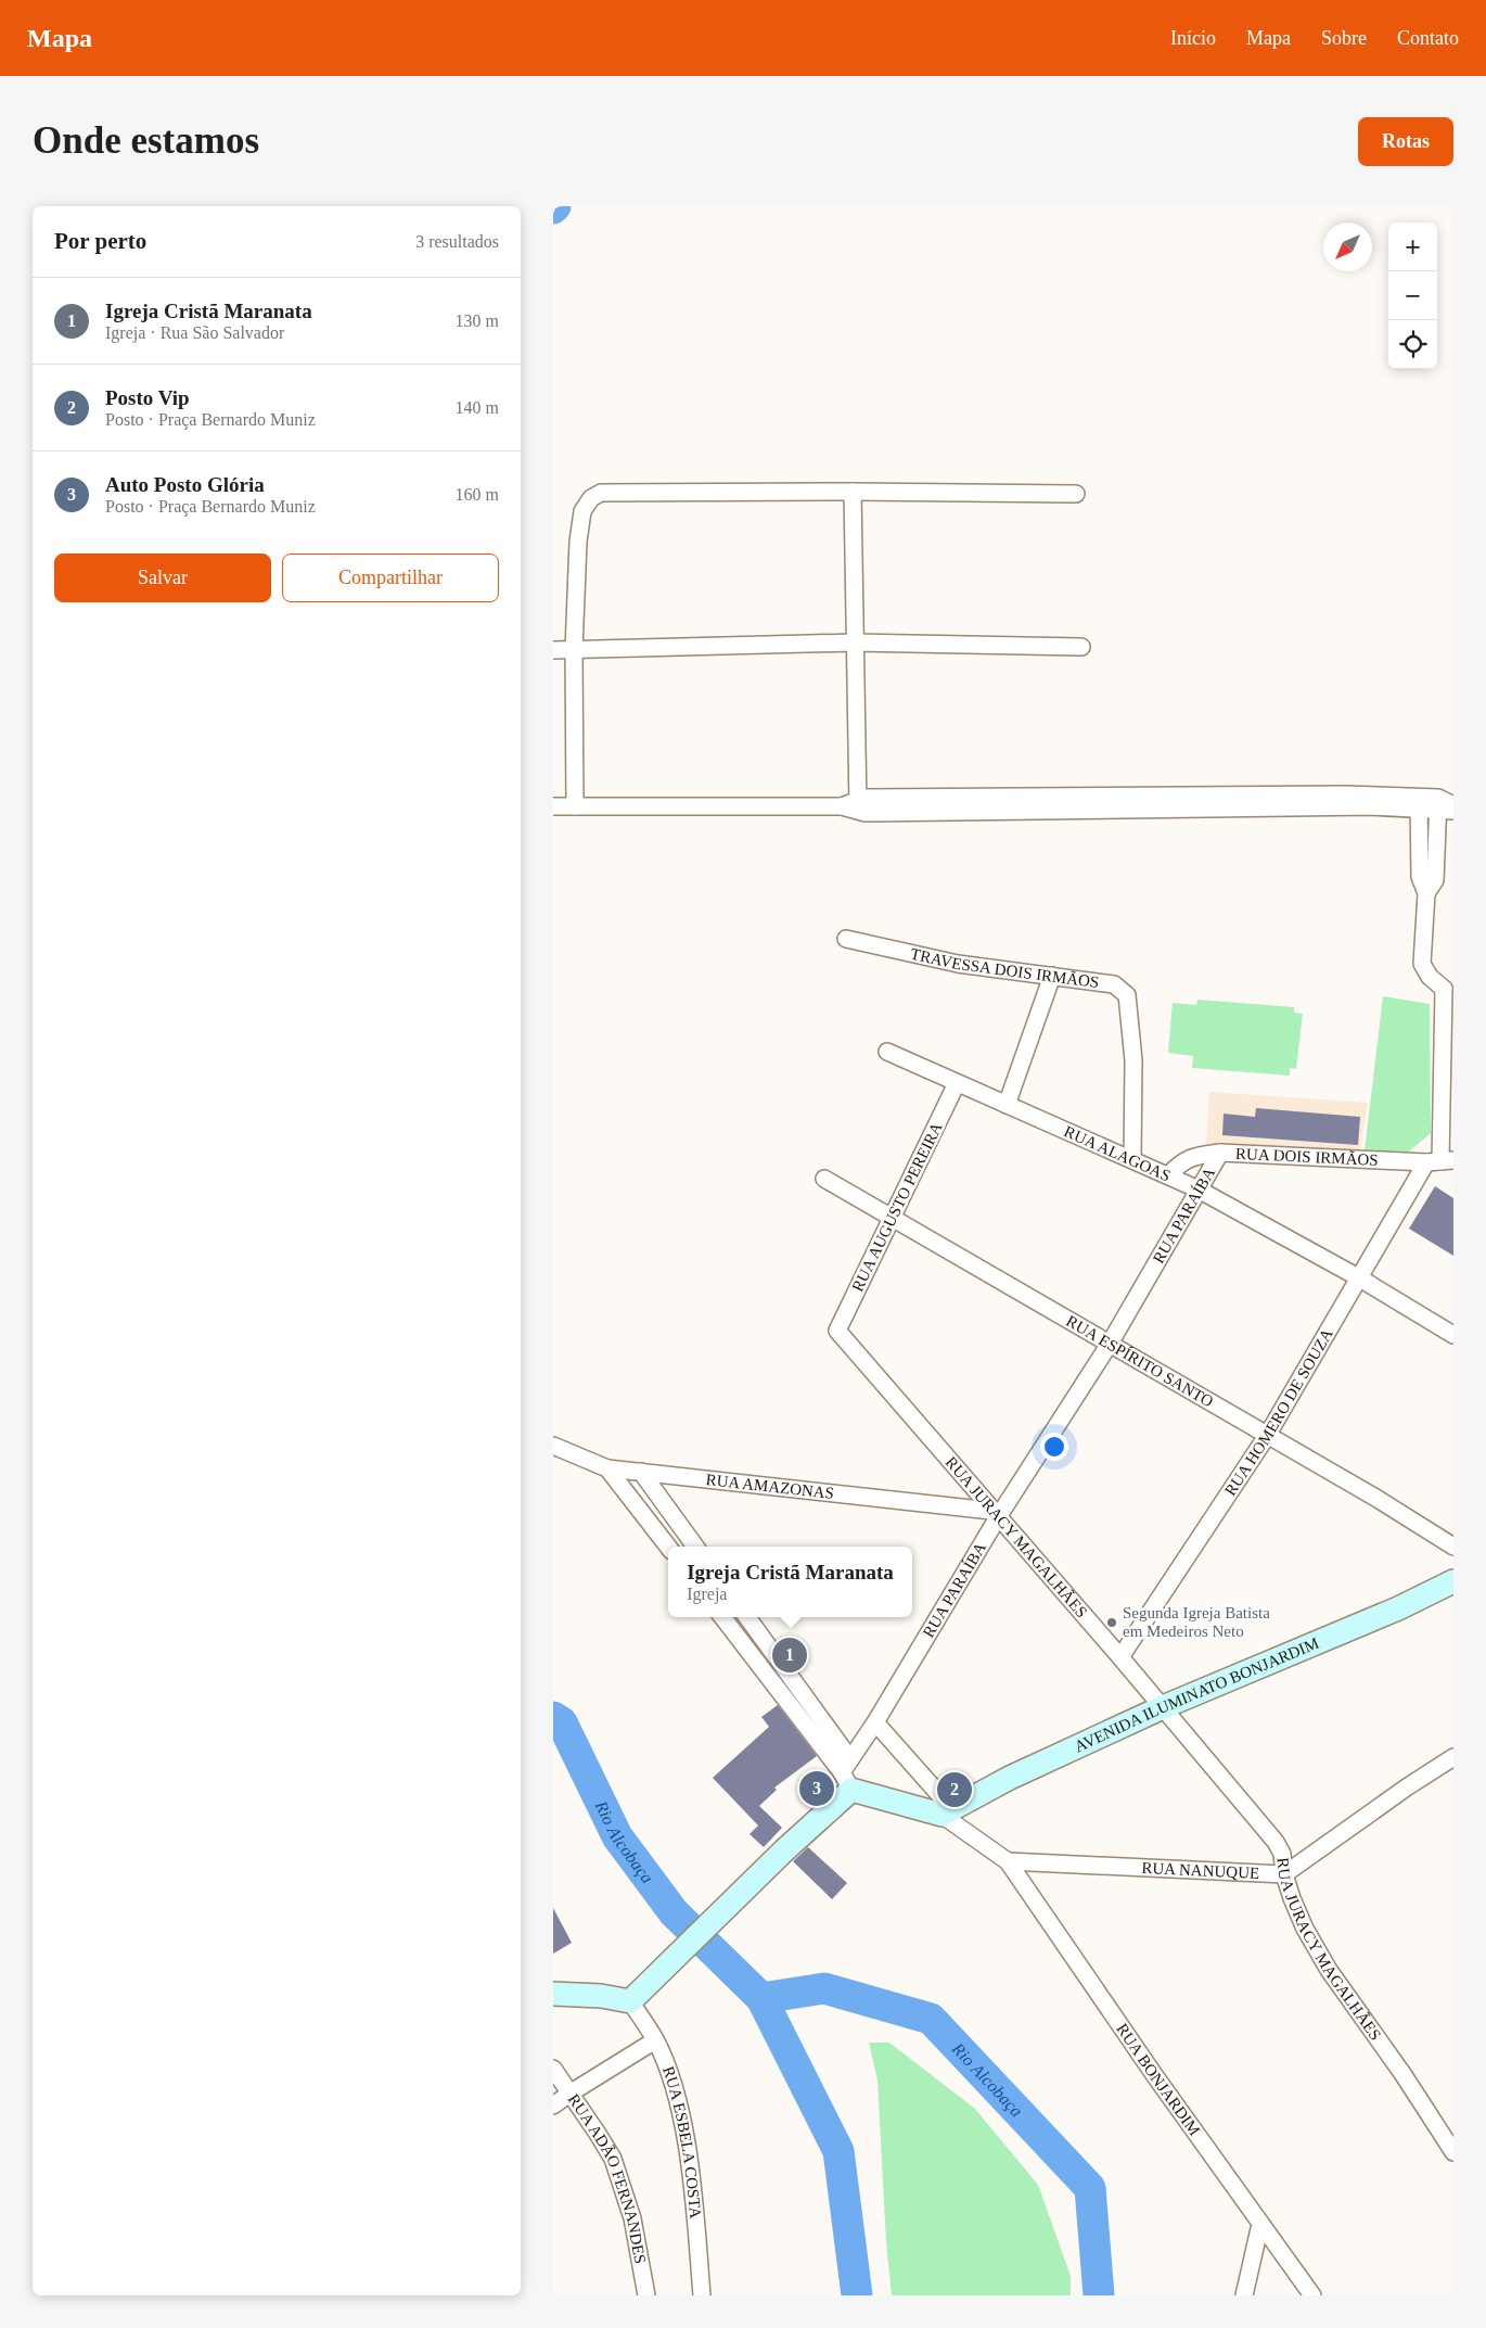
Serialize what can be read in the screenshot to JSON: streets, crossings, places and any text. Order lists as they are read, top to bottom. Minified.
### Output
{"streets":{"street":["TRAVESSA DOIS IRMÃOS","RUA ALAGOAS","RUA DOIS IRMÃOS","RUA AUGUSTO PEREIRA","RUA PARAÍBA","RUA ESPÍRITO SANTO","RUA HOMERO DE SOUZA","RUA AMAZONAS","RUA JURACY MAGALHÃES","AVENIDA ILUMINATO BONJARDIM","RUA NANUQUE","RUA BONJARDIM","RUA ESBELA COSTA","RUA ADÃO FERNANDES"]},"crossings":[["TRAVESSA DOIS IRMÃOS","RUA ALAGOAS"],["RUA ALAGOAS","RUA DOIS IRMÃOS"],["RUA ALAGOAS","RUA AUGUSTO PEREIRA"],["RUA ALAGOAS","RUA PARAÍBA"],["RUA ALAGOAS","RUA HOMERO DE SOUZA"],["RUA DOIS IRMÃOS","RUA PARAÍBA"],["RUA DOIS IRMÃOS","RUA HOMERO DE SOUZA"],["RUA AUGUSTO PEREIRA","RUA ESPÍRITO SANTO"],["RUA AUGUSTO PEREIRA","RUA JURACY MAGALHÃES"],["RUA PARAÍBA","RUA ESPÍRITO SANTO"],["RUA PARAÍBA","RUA AMAZONAS"],["RUA PARAÍBA","RUA JURACY MAGALHÃES"],["RUA ESPÍRITO SANTO","RUA HOMERO DE SOUZA"],["RUA HOMERO DE SOUZA","RUA JURACY MAGALHÃES"],["RUA AMAZONAS","RUA JURACY MAGALHÃES"],["RUA JURACY MAGALHÃES","AVENIDA ILUMINATO BONJARDIM"],["RUA JURACY MAGALHÃES","RUA NANUQUE"],["RUA NANUQUE","RUA BONJARDIM"]],"water":["Rio Alcobaça"],"places":["Segunda Igreja Batista em Medeiros Neto"],"north":"bottom left","page":{"header":"Mapa","nav":["Início","Mapa","Sobre","Contato"],"buttons":["Rotas",["Salvar","Compartilhar"]],"title":"Onde estamos","heading":["Por perto","3 resultados"],"map_buttons":["+","−"],"list":[{"mark":"1","name":"Igreja Cristã Maranata","note":"Igreja · Rua São Salvador","value":"130 m"},{"mark":"2","name":"Posto Vip","note":"Posto · Praça Bernardo Muniz","value":"140 m"},{"mark":"3","name":"Auto Posto Glória","note":"Posto · Praça Bernardo Muniz","value":"160 m"}],"popup":["Igreja Cristã Maranata","Igreja"],"pins":["1","3","2"]}}
